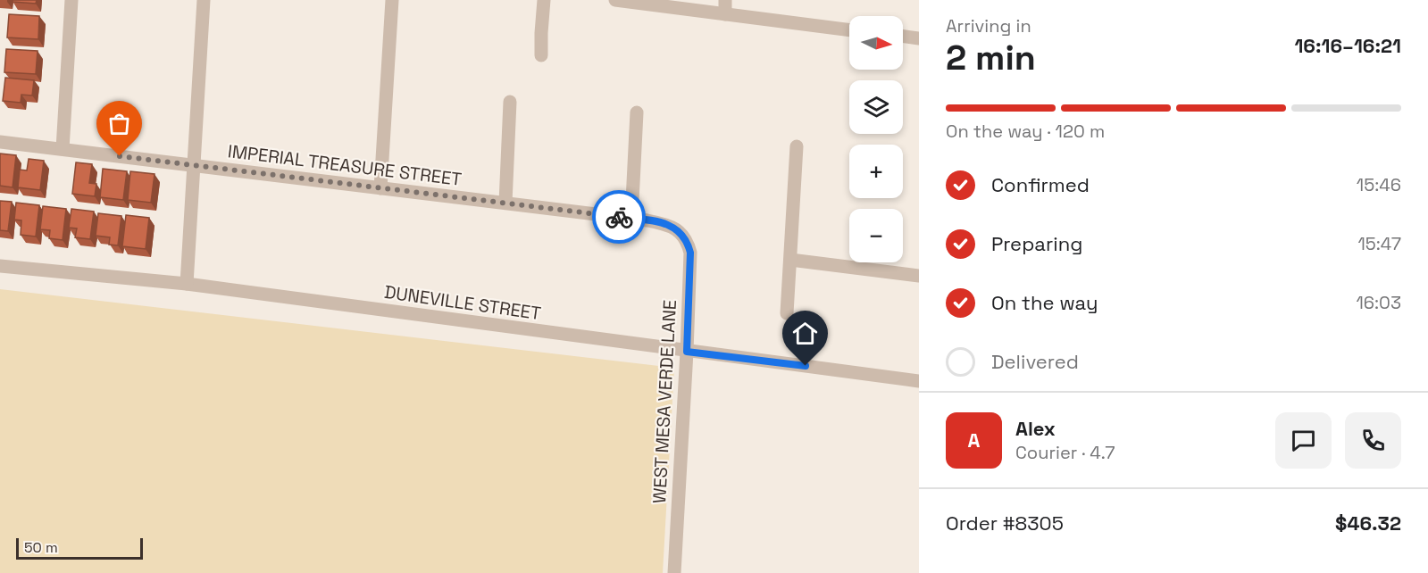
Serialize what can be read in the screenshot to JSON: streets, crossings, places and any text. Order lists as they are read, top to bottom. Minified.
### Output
{"streets":{"street":["IMPERIAL TREASURE STREET","DUNEVILLE STREET","WEST MESA VERDE LANE"]},"crossings":[["IMPERIAL TREASURE STREET","WEST MESA VERDE LANE"],["DUNEVILLE STREET","WEST MESA VERDE LANE"]],"scale_bar":"50 m","north":"right","page":{"heading":["2 min","Arriving in","16:16–16:21"],"panel":["Alex","Courier · 4.7","Order #8305","$46.32"],"map_buttons":["+","−"],"bar":"On the way · 120 m","list":[["Confirmed","15:46"],["Preparing","15:47"],["On the way","16:03"],"Delivered"],"round":"A","scale":"50 m"}}
